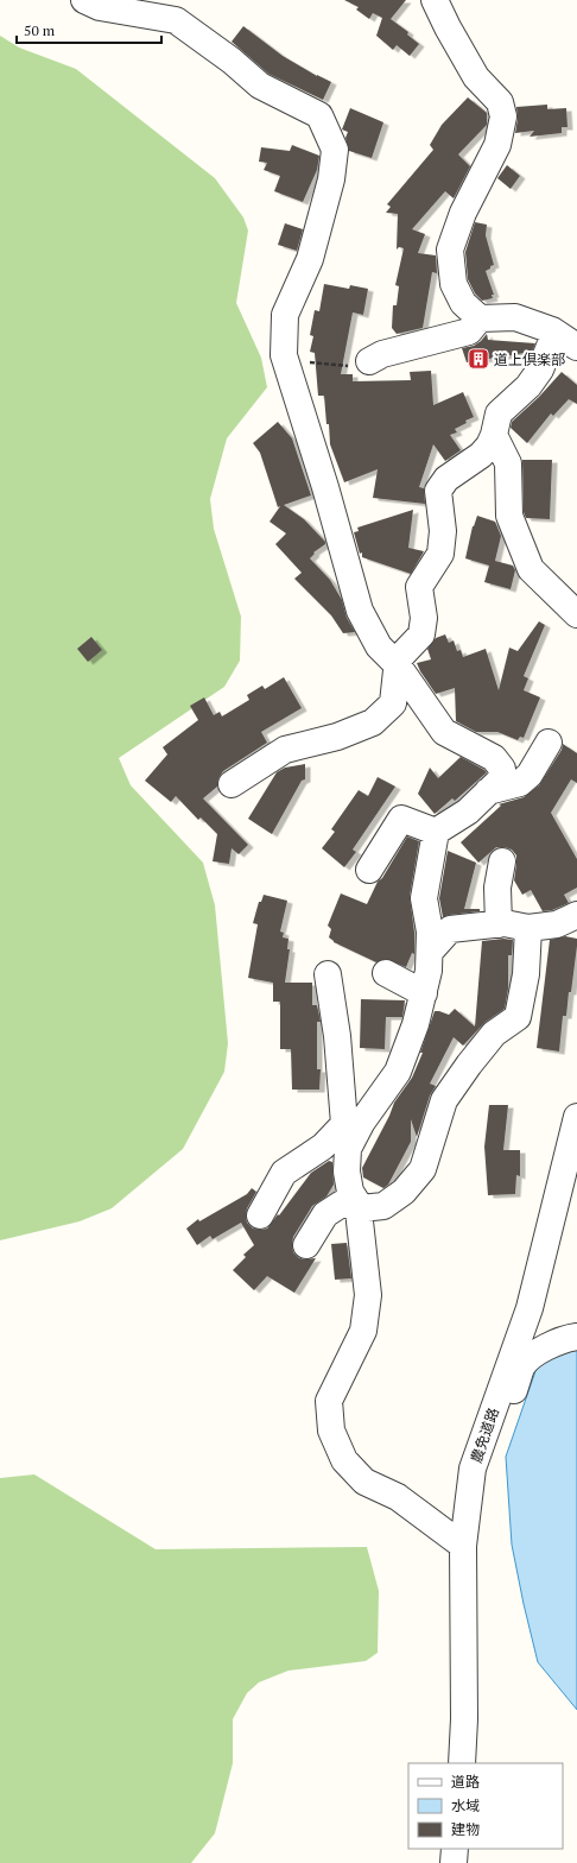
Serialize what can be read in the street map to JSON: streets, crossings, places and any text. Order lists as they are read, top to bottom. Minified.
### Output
{"streets":{"street":["農免道路"]},"places":{"building":["道上倶楽部"]},"legend":["道路","水域","建物"],"scale_bar":"50 m"}
